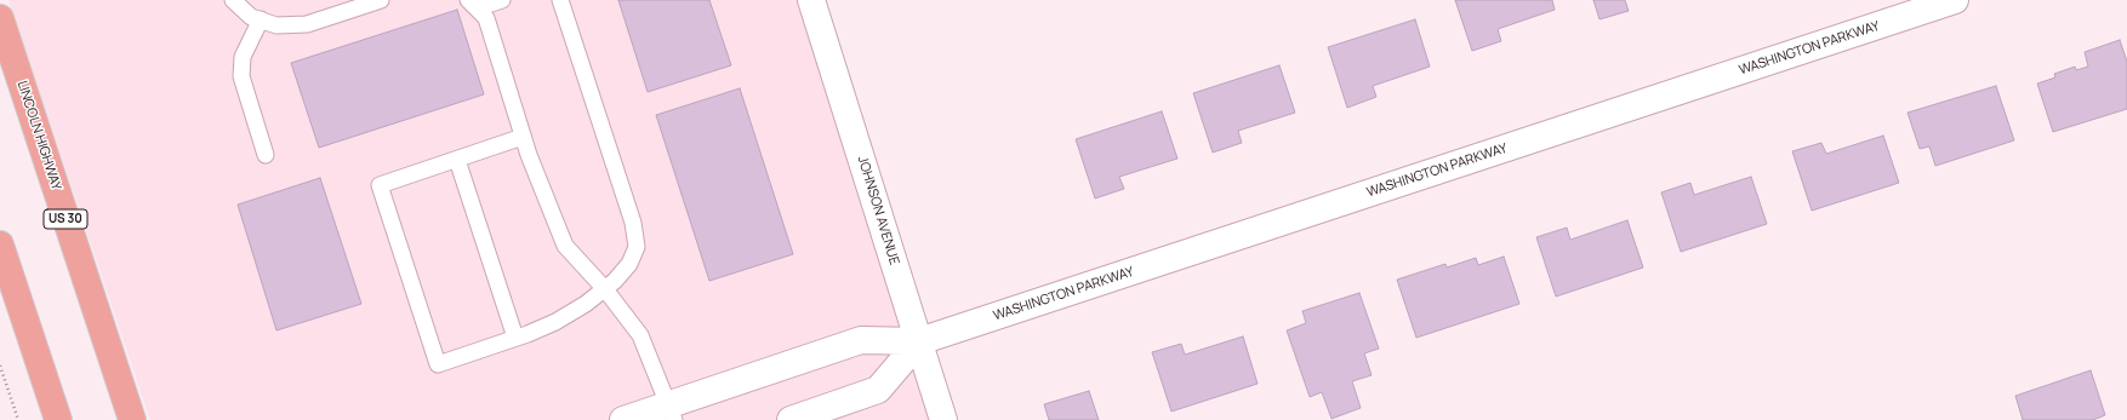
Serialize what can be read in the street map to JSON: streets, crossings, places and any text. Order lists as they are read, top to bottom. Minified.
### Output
{"streets":{"main road":["LINCOLN HIGHWAY","US 30"],"street":["WASHINGTON PARKWAY","JOHNSON AVENUE"]},"crossings":[["WASHINGTON PARKWAY","JOHNSON AVENUE"]]}
